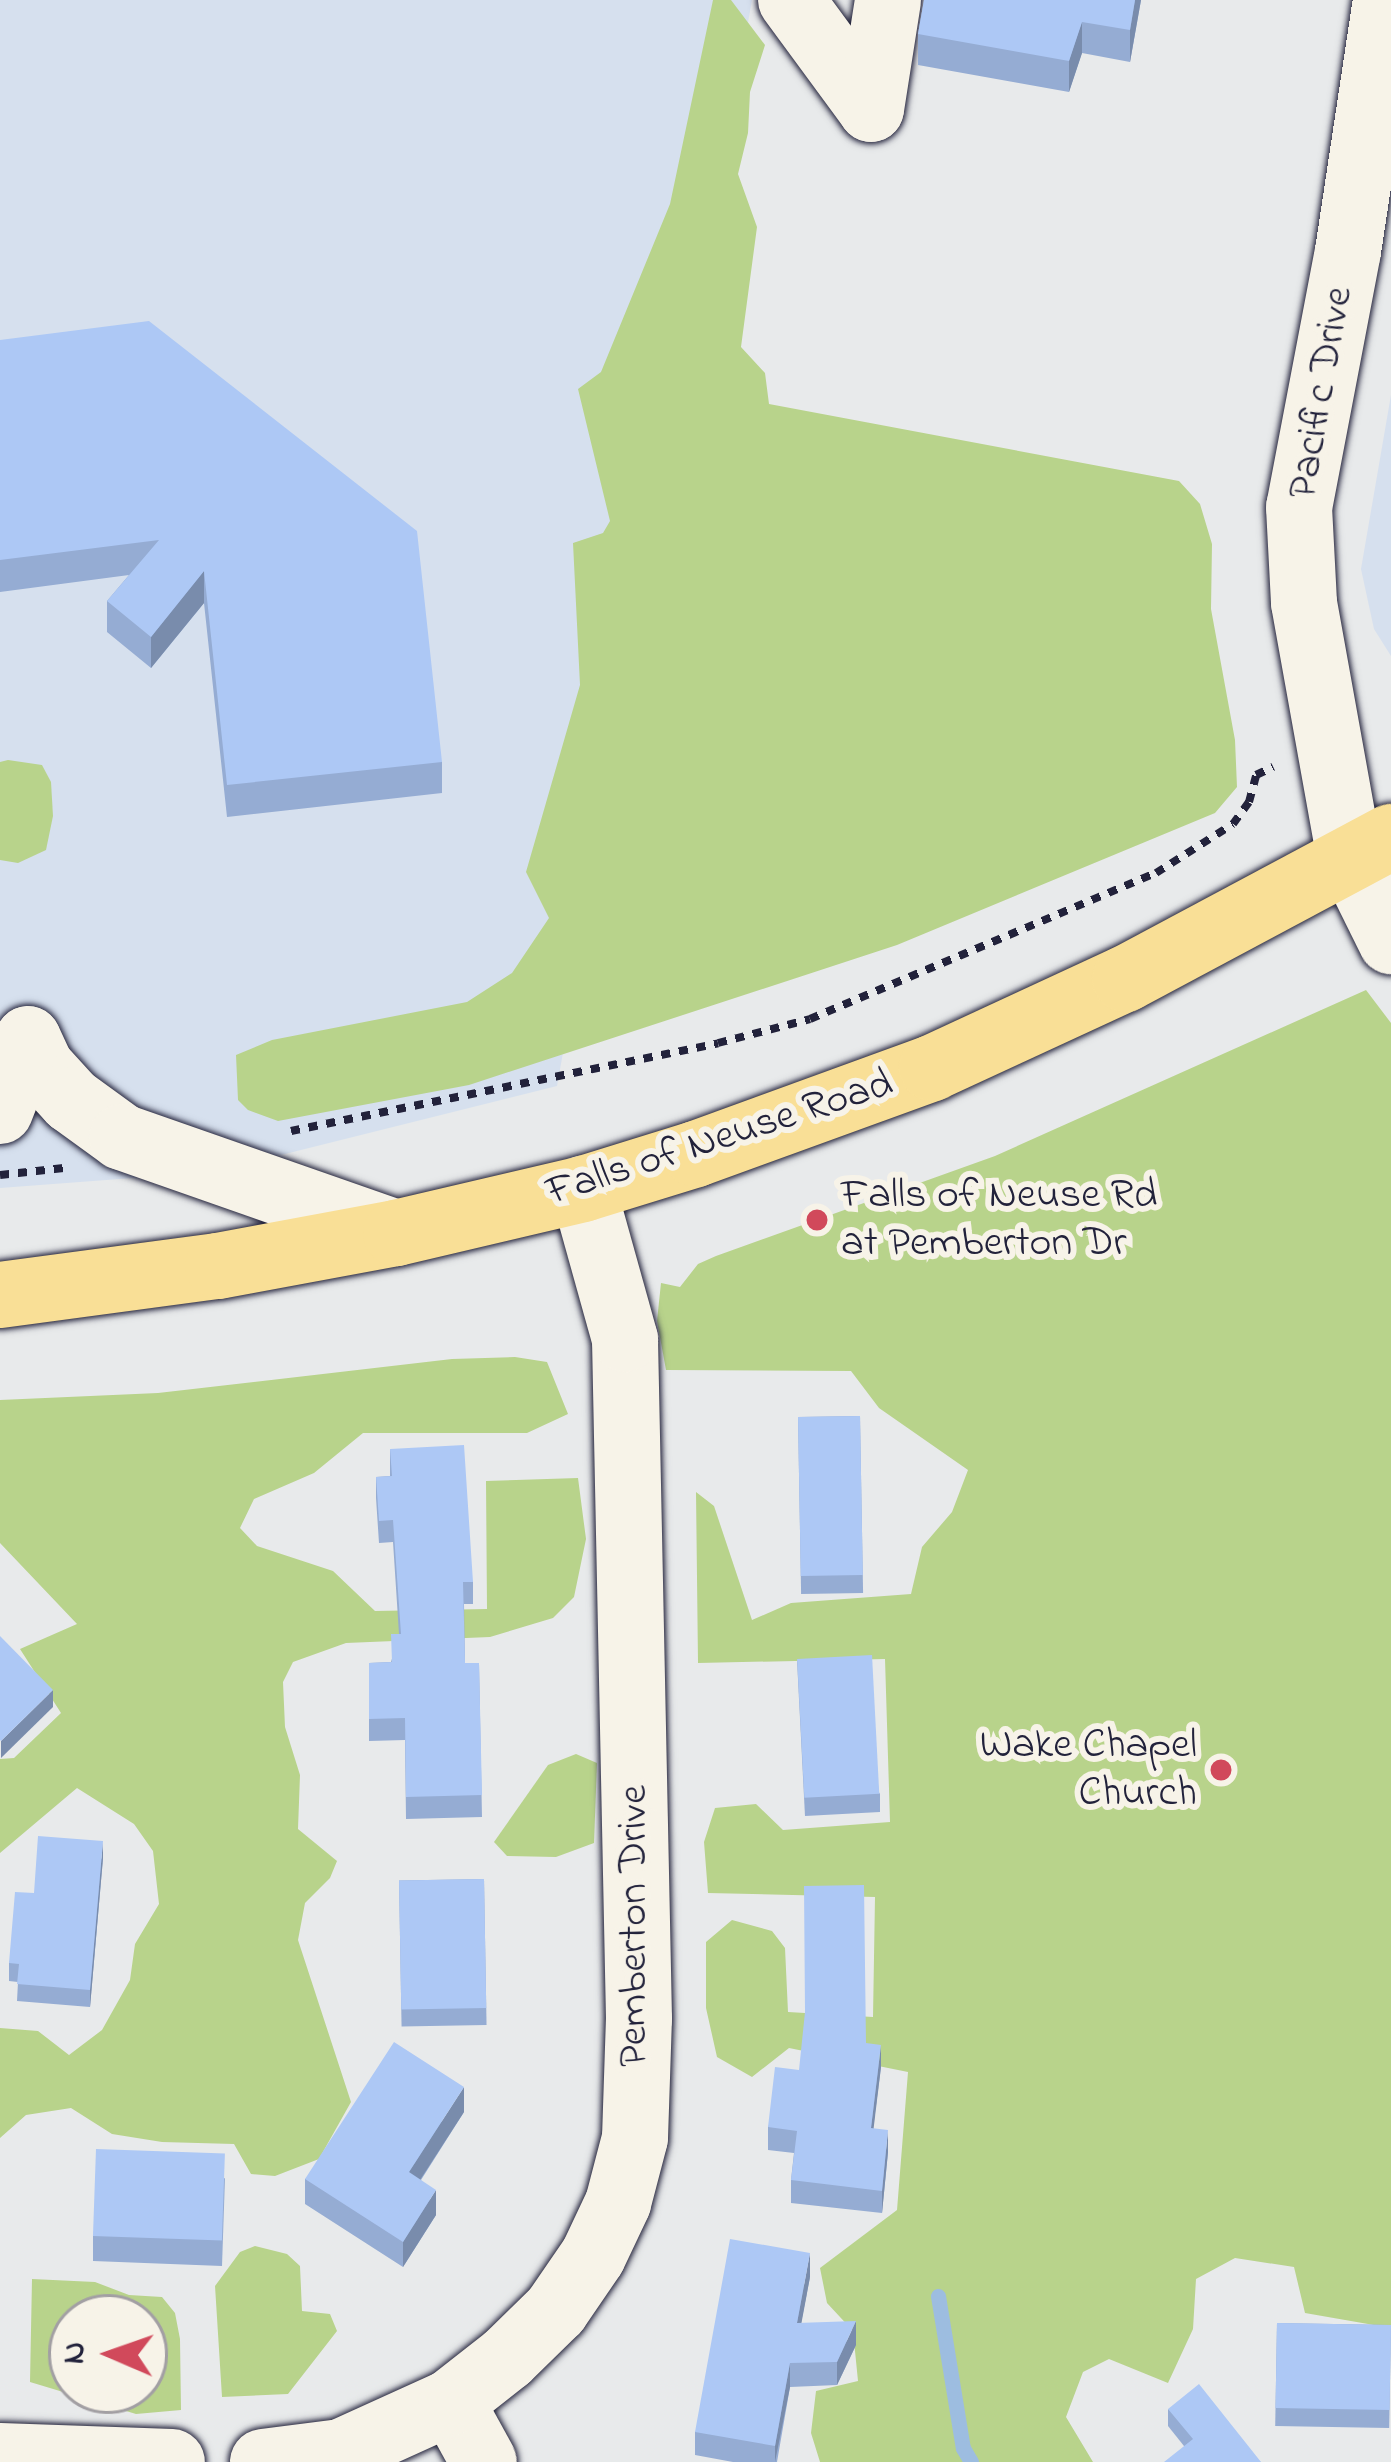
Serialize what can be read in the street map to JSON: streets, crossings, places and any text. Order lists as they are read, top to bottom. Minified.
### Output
{"streets":{"main road":["Falls of Neuse Road"],"street":["Pacific Drive","Pemberton Drive"]},"crossings":[["Pacific Drive","Falls of Neuse Road"],["Falls of Neuse Road","Pemberton Drive"]],"places":["Falls of Neuse Rd at Pemberton Dr","Wake Chapel Church"],"north":"left"}
